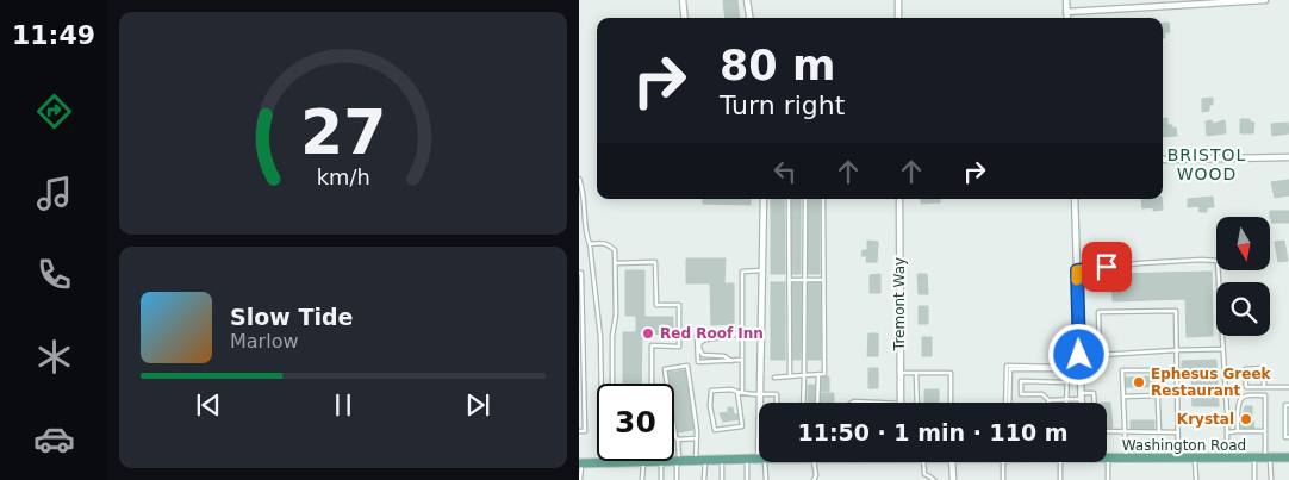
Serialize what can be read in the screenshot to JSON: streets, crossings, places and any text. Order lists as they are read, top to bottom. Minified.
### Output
{"streets":{"main road":["Washington Road"],"street":["Tremont Way"]},"districts":["BRISTOL WOOD"],"places":["Red Roof Inn","Ephesus Greek Restaurant","Krystal"],"north":"bottom","page":{"tabs":"11:49","turn":["80 m","Turn right"],"song":["Slow Tide","Marlow"],"limit":"30","trip":"11:50 · 1 min · 110 m","gauge":["27","km/h"]}}
